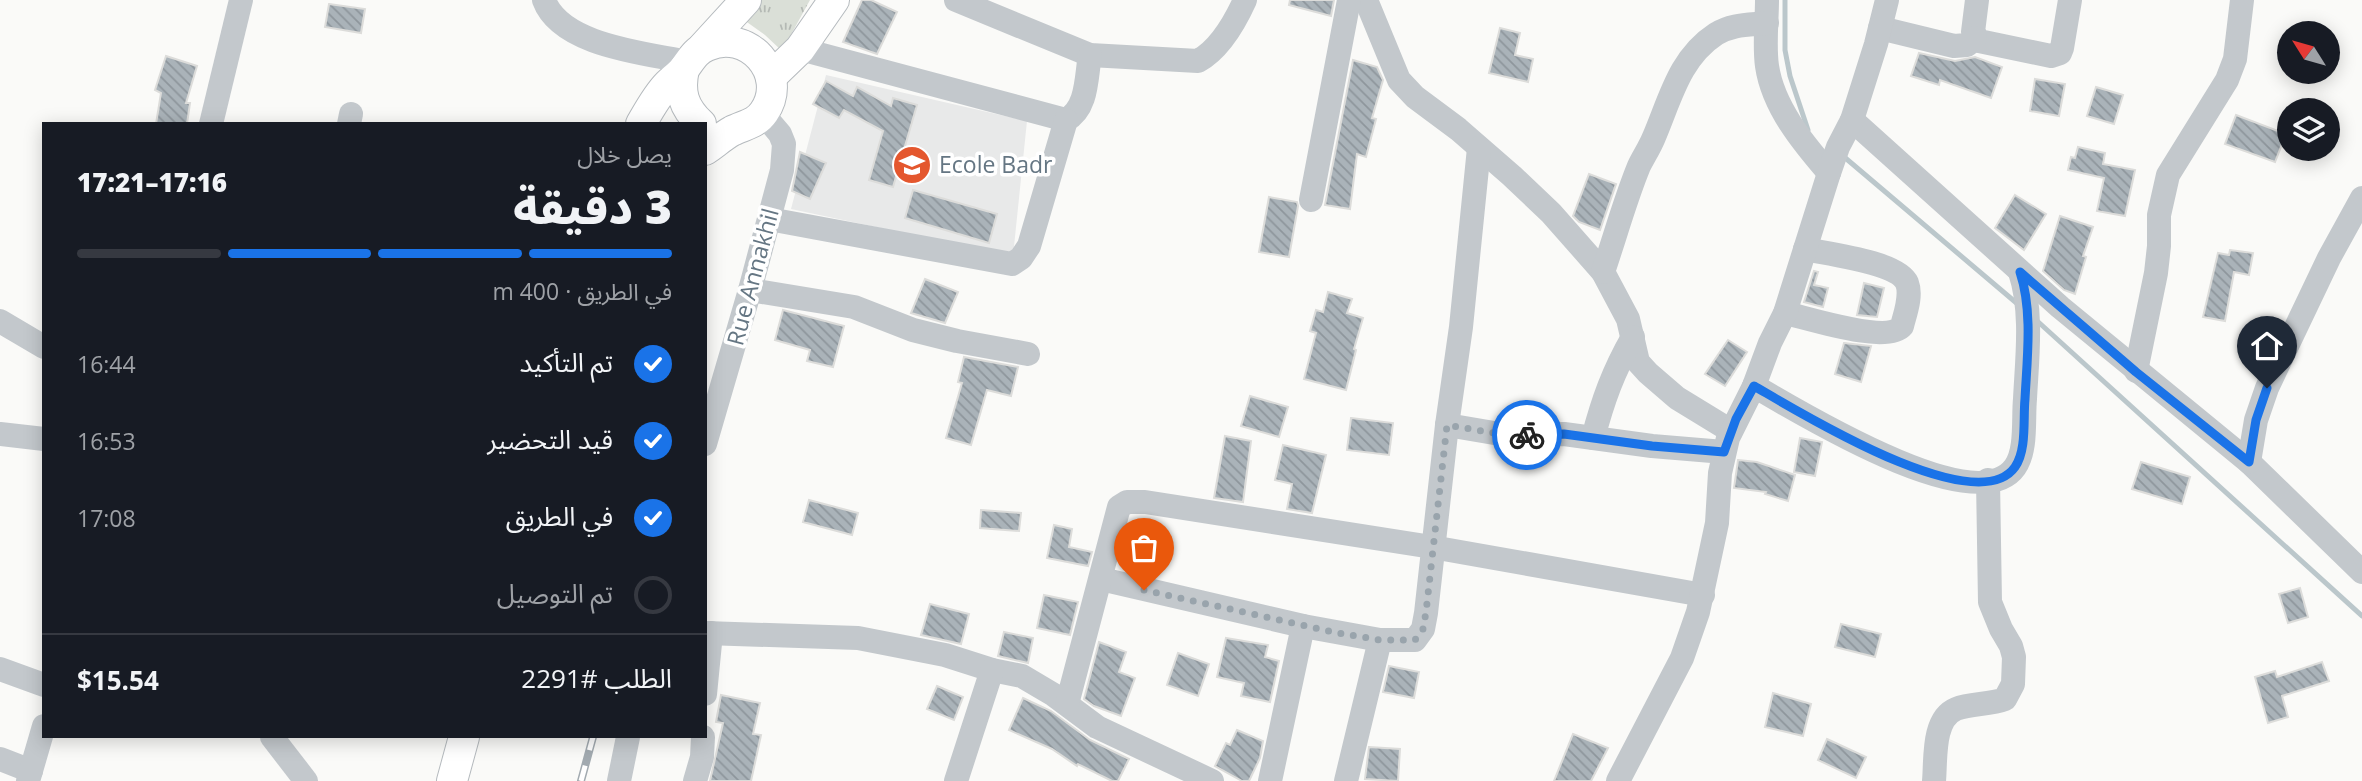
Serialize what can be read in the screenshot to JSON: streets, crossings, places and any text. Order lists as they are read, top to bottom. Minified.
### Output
{"streets":{"street":["Rue Annakhil"]},"places":{"school or university":["Ecole Badr"]},"north":"top left","page":{"heading":["3 دقيقة","يصل خلال","17:16–17:21"],"panel":["الطلب #2291","$15.54"],"bar":"في الطريق · 400 m","list":[["تم التأكيد","16:44"],["قيد التحضير","16:53"],["في الطريق","17:08"],"تم التوصيل"]}}
